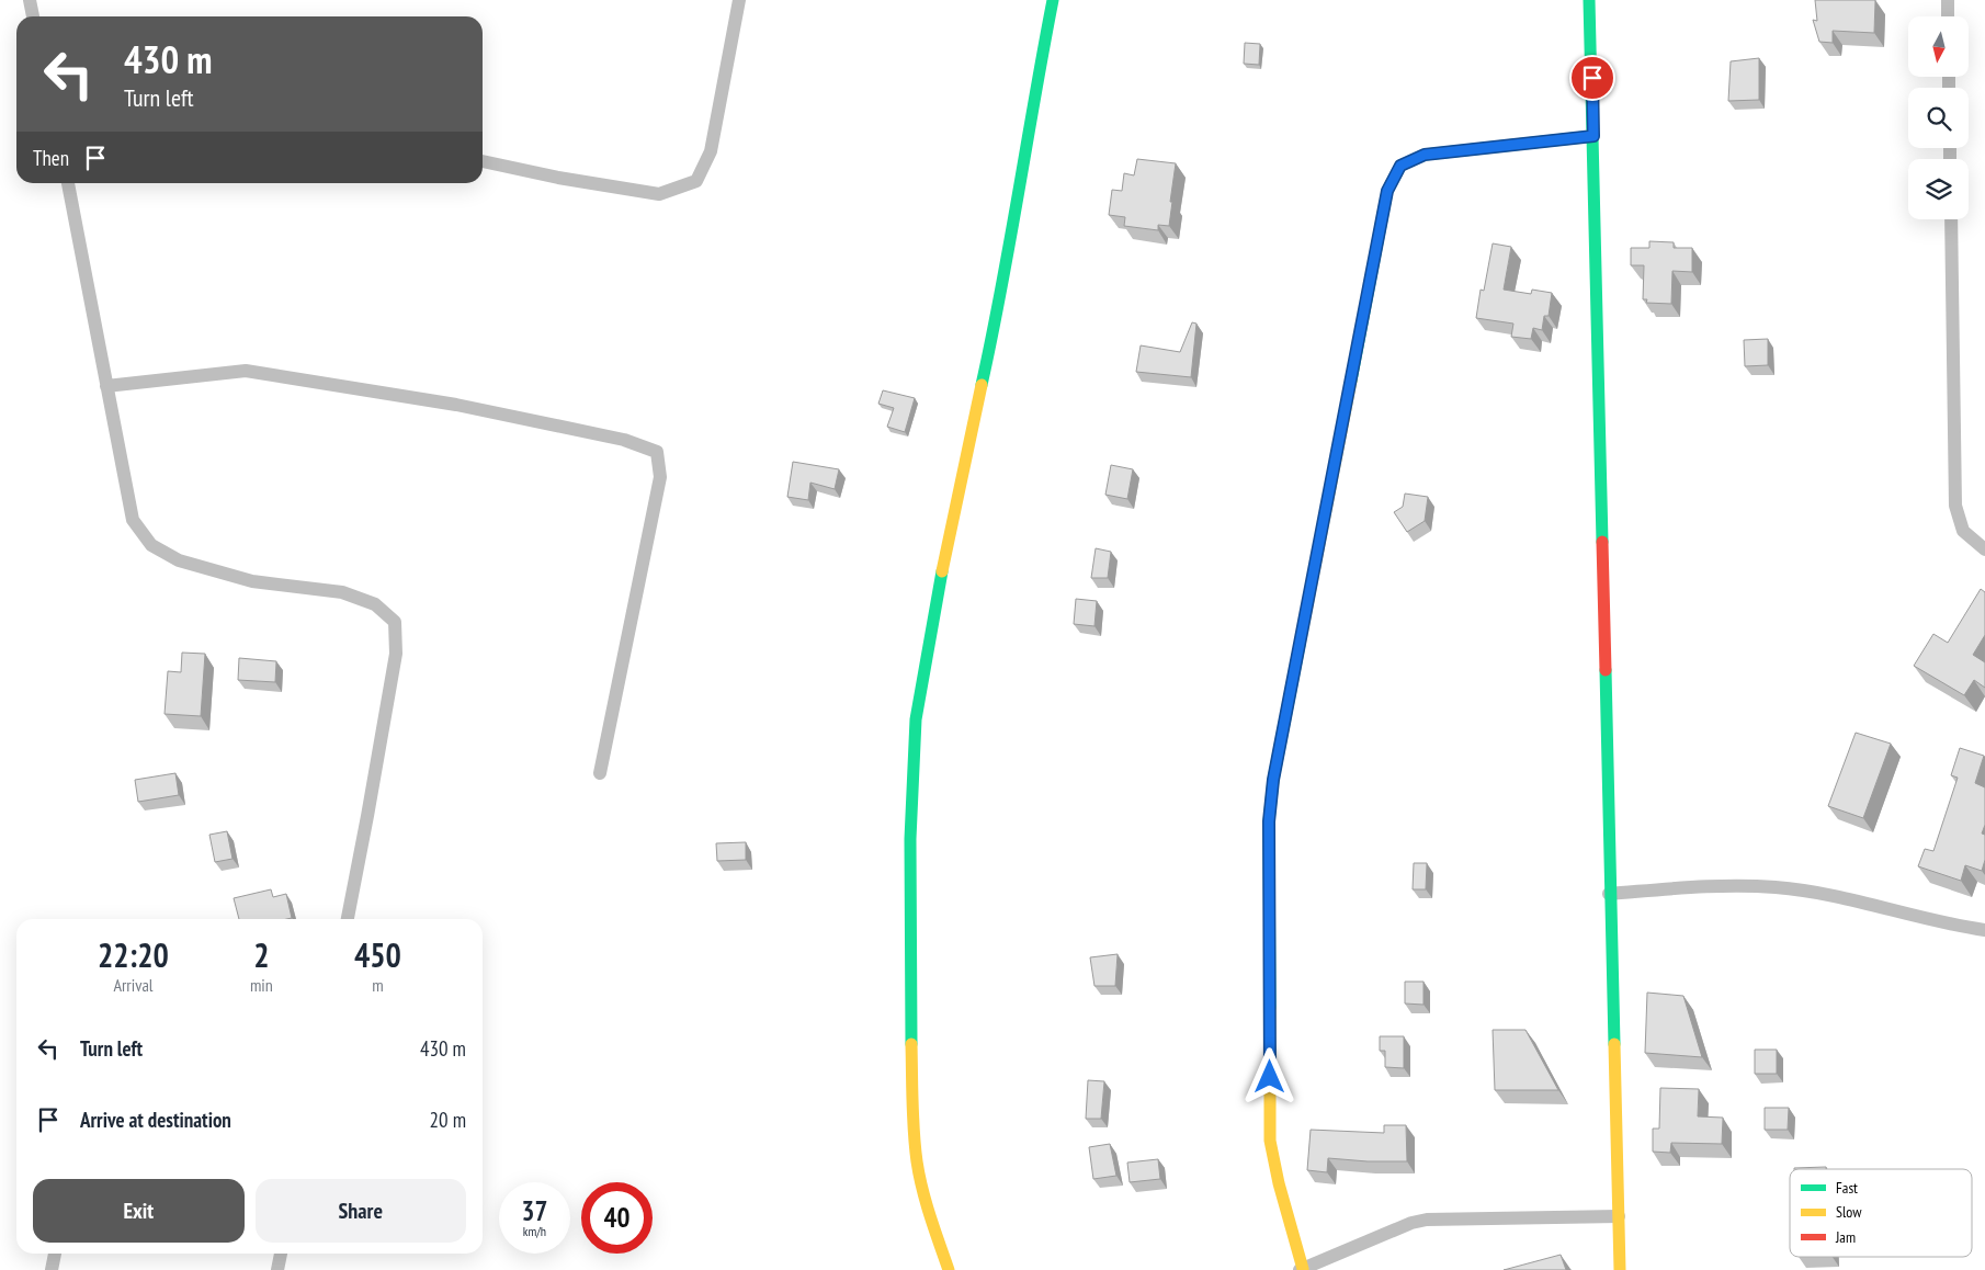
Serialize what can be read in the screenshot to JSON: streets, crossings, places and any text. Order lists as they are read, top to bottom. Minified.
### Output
{"legend":["Fast","Slow","Jam"],"north":"bottom","page":{"turn":["430 m","Turn left"],"then":"Then","eta":["22:20","Arrival","2","min","450","m"],"list":[{"name":"Turn left","value":"430 m"},{"name":"Arrive at destination","value":"20 m"}],"buttons":["Exit","Share"],"speed":"37 km/h","limit":"40"}}
